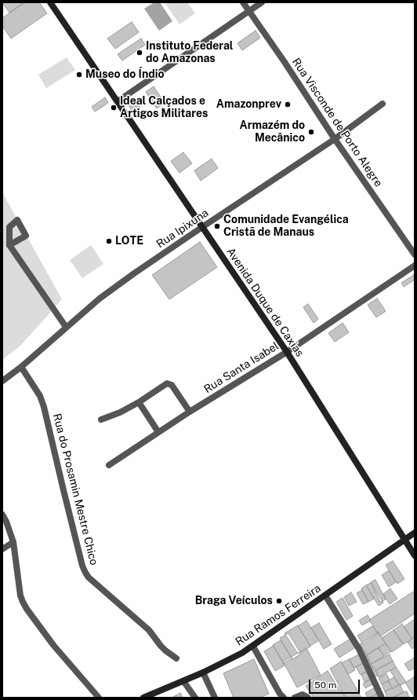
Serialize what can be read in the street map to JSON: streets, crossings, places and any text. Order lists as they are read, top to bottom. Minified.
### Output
{"streets":{"street":["Rua Visconde de Porto Alegre","Rua Ipixuna","Avenida Duque de Caxias","Rua Santa Isabel","Rua do Prosamin Mestre Chico","Rua Ramos Ferreira"]},"crossings":[["Rua Visconde de Porto Alegre","Rua Ipixuna"],["Rua Ipixuna","Avenida Duque de Caxias"],["Rua Ipixuna","Rua do Prosamin Mestre Chico"],["Avenida Duque de Caxias","Rua Santa Isabel"],["Avenida Duque de Caxias","Rua Ramos Ferreira"]],"places":["Instituto Federal do Amazonas","Museo do Índio","Amazonprev","Ideal Calçados e Artigos Militares","Armazém do Mecânico","Comunidade Evangélica Cristã de Manaus","LOTE","Braga Veículos"],"scale_bar":"50 m"}
